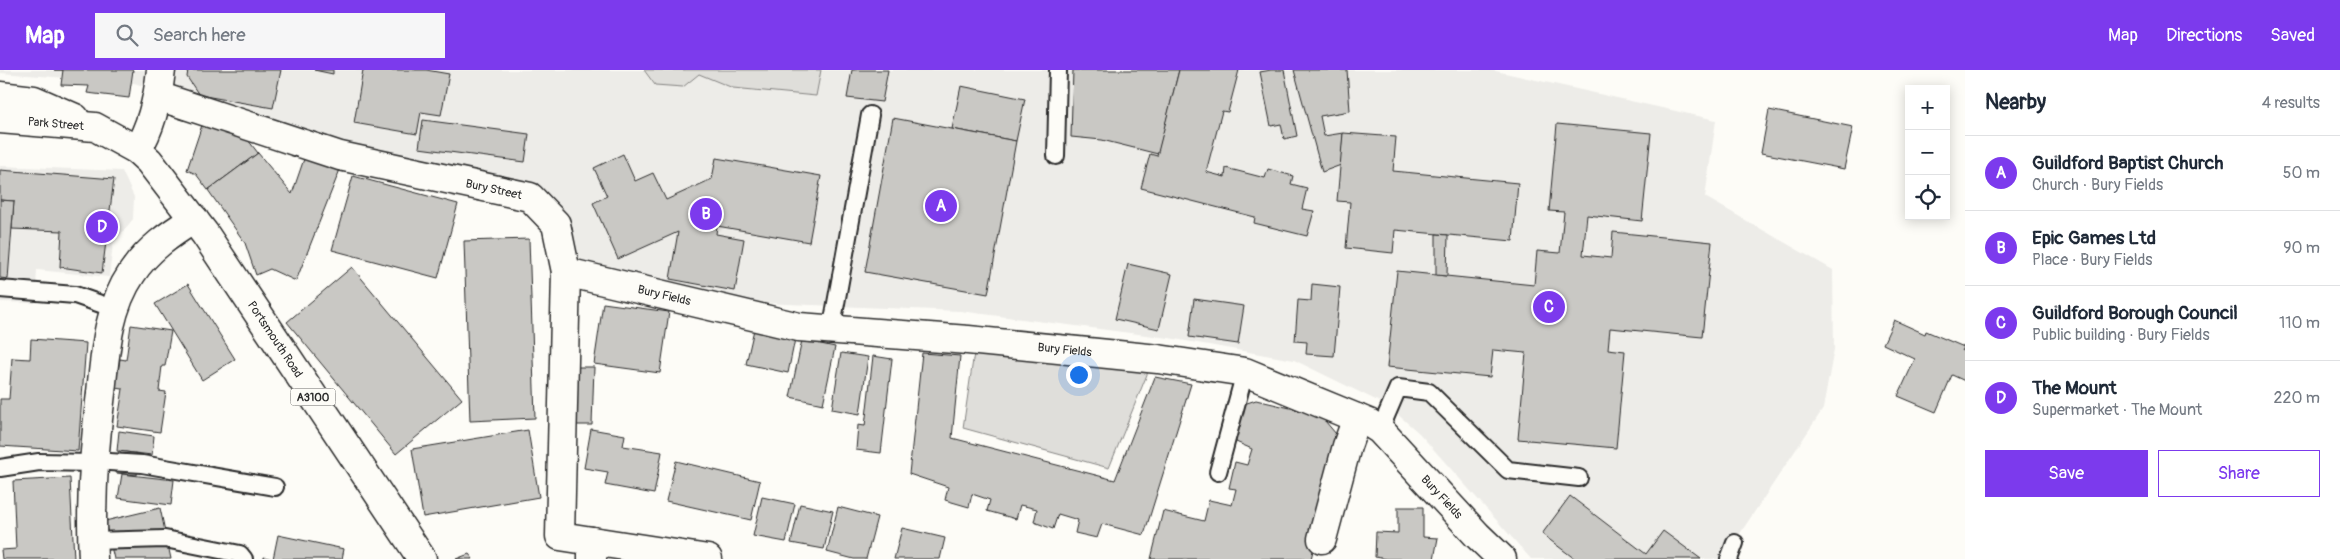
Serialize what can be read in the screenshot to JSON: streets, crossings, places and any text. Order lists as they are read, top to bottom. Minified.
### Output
{"streets":{"street":["Park Street","Bury Street","Bury Fields","Portsmouth Road","A3100"]},"crossings":[["Park Street","Portsmouth Road"],["Park Street","A3100"],["Bury Street","Bury Fields"]],"page":{"header":"Map","search":"Search here","nav":["Map","Directions","Saved"],"heading":["Nearby","4 results"],"map_buttons":["+","−"],"list":[{"mark":"A","name":"Guildford Baptist Church","note":"Church · Bury Fields","value":"50 m"},{"mark":"B","name":"Epic Games Ltd","note":"Place · Bury Fields","value":"90 m"},{"mark":"C","name":"Guildford Borough Council","note":"Public building · Bury Fields","value":"110 m"},{"mark":"D","name":"The Mount","note":"Supermarket · The Mount","value":"220 m"}],"pins":["A","B","D","C"],"buttons":["Save","Share"]}}
